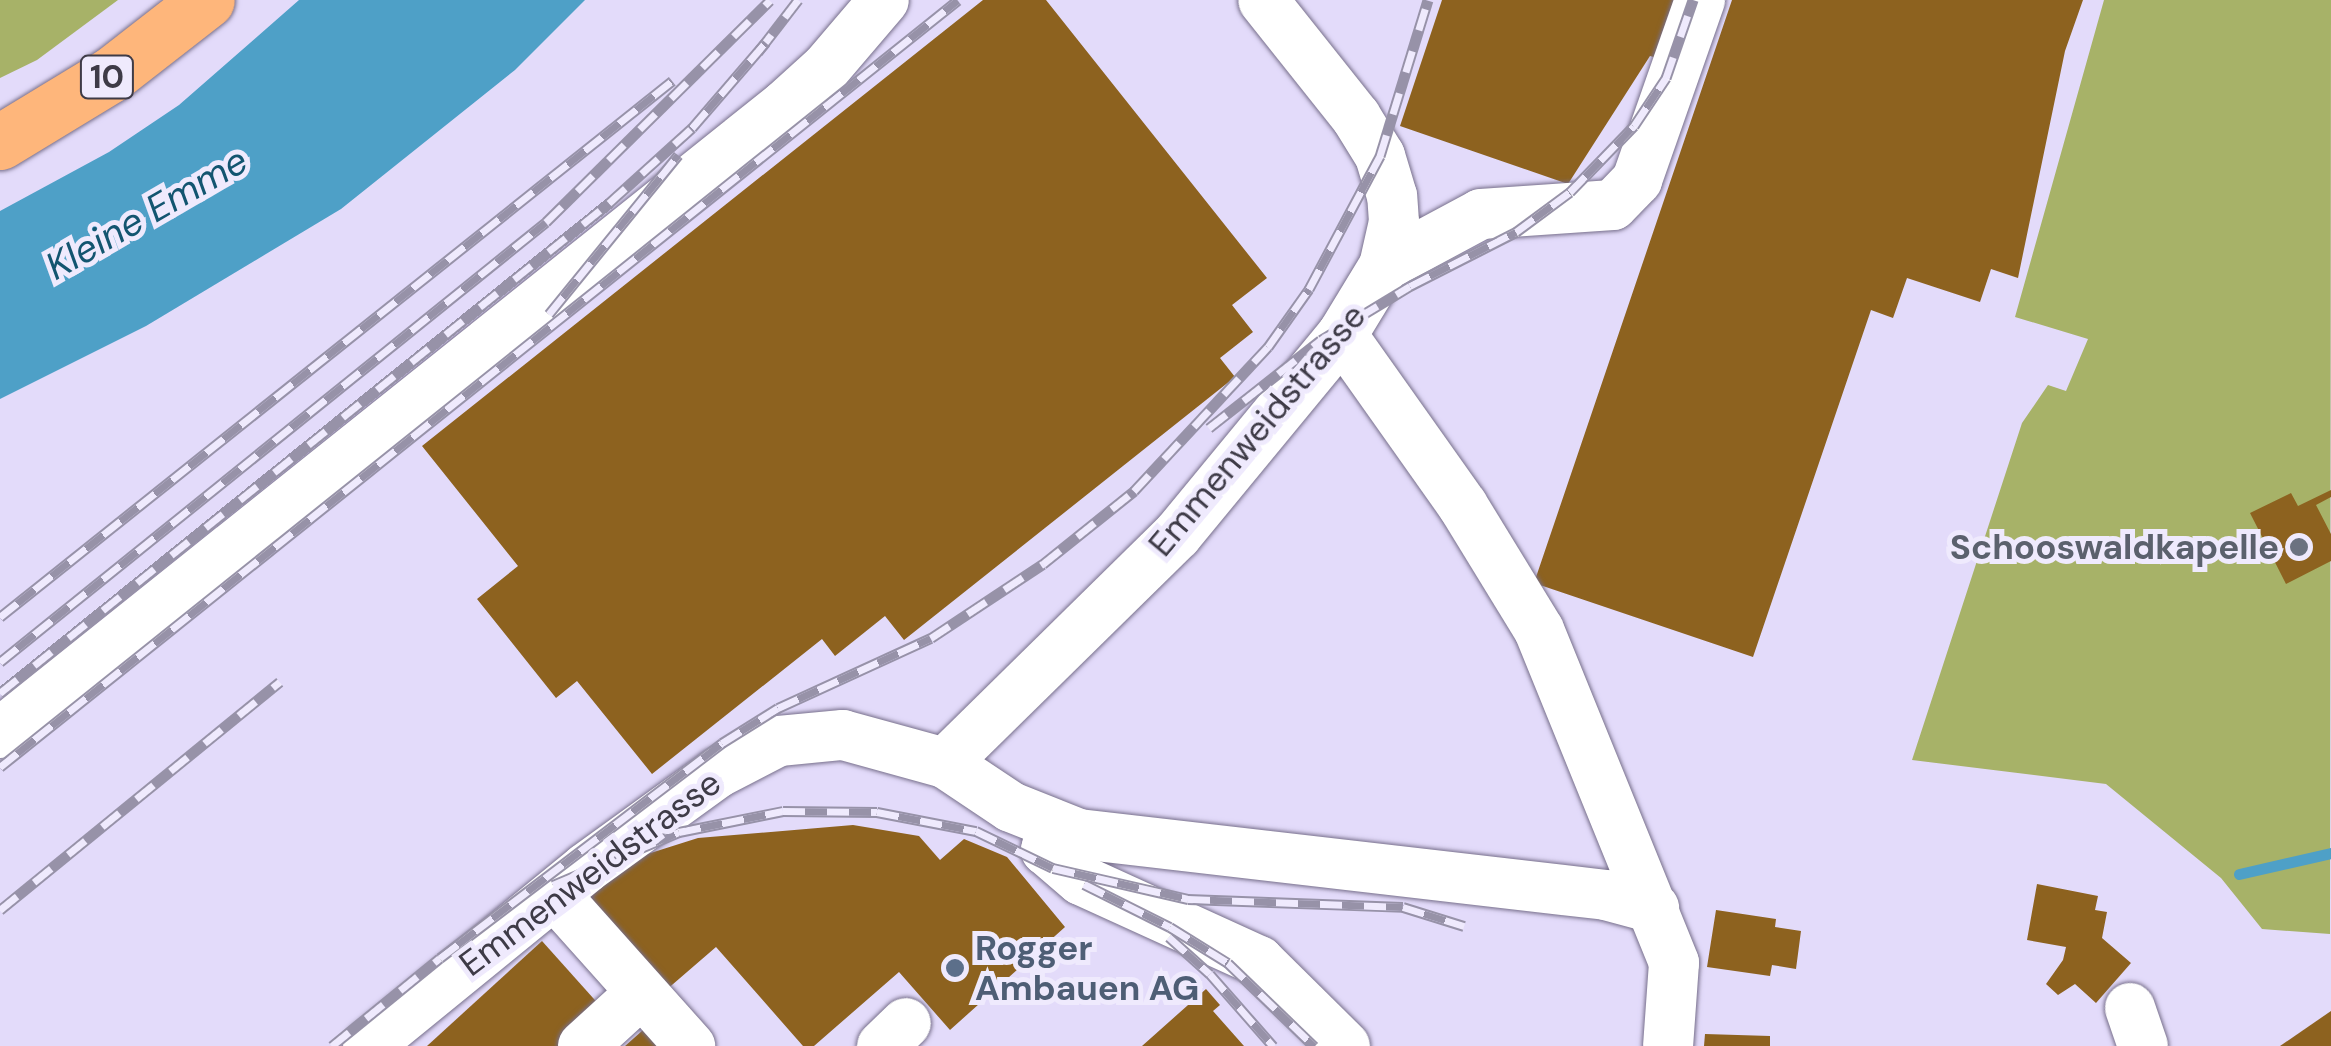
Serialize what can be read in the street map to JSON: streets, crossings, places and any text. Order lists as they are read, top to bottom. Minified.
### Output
{"streets":{"main road":["10"],"street":["Emmenweidstrasse"]},"water":["Kleine Emme"],"places":["Schooswaldkapelle","Rogger Ambauen AG"]}
